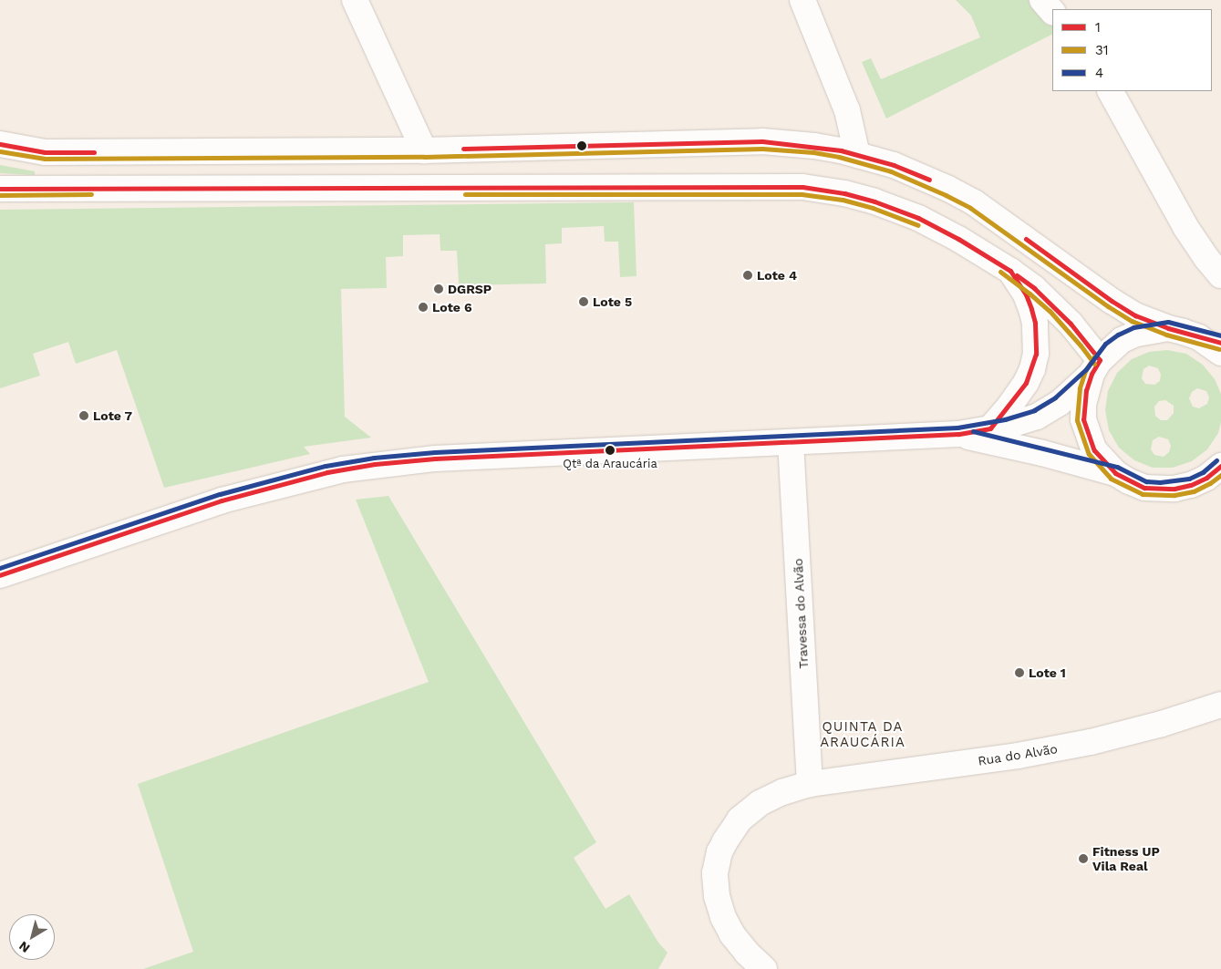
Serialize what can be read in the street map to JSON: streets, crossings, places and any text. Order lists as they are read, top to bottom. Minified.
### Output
{"streets":{"street":["Travessa do Alvão","Rua do Alvão"]},"crossings":[["Travessa do Alvão","Rua do Alvão"]],"districts":["QUINTA DA ARAUCÁRIA"],"places":["Lote 4","DGRSP","Lote 5","Lote 6","Lote 7","Qtª da Araucária","Lote 1","Fitness UP Vila Real"],"lines":["transit line 1","transit line 31","transit line 4"],"legend":["1","31","4"],"north":"bottom left"}
